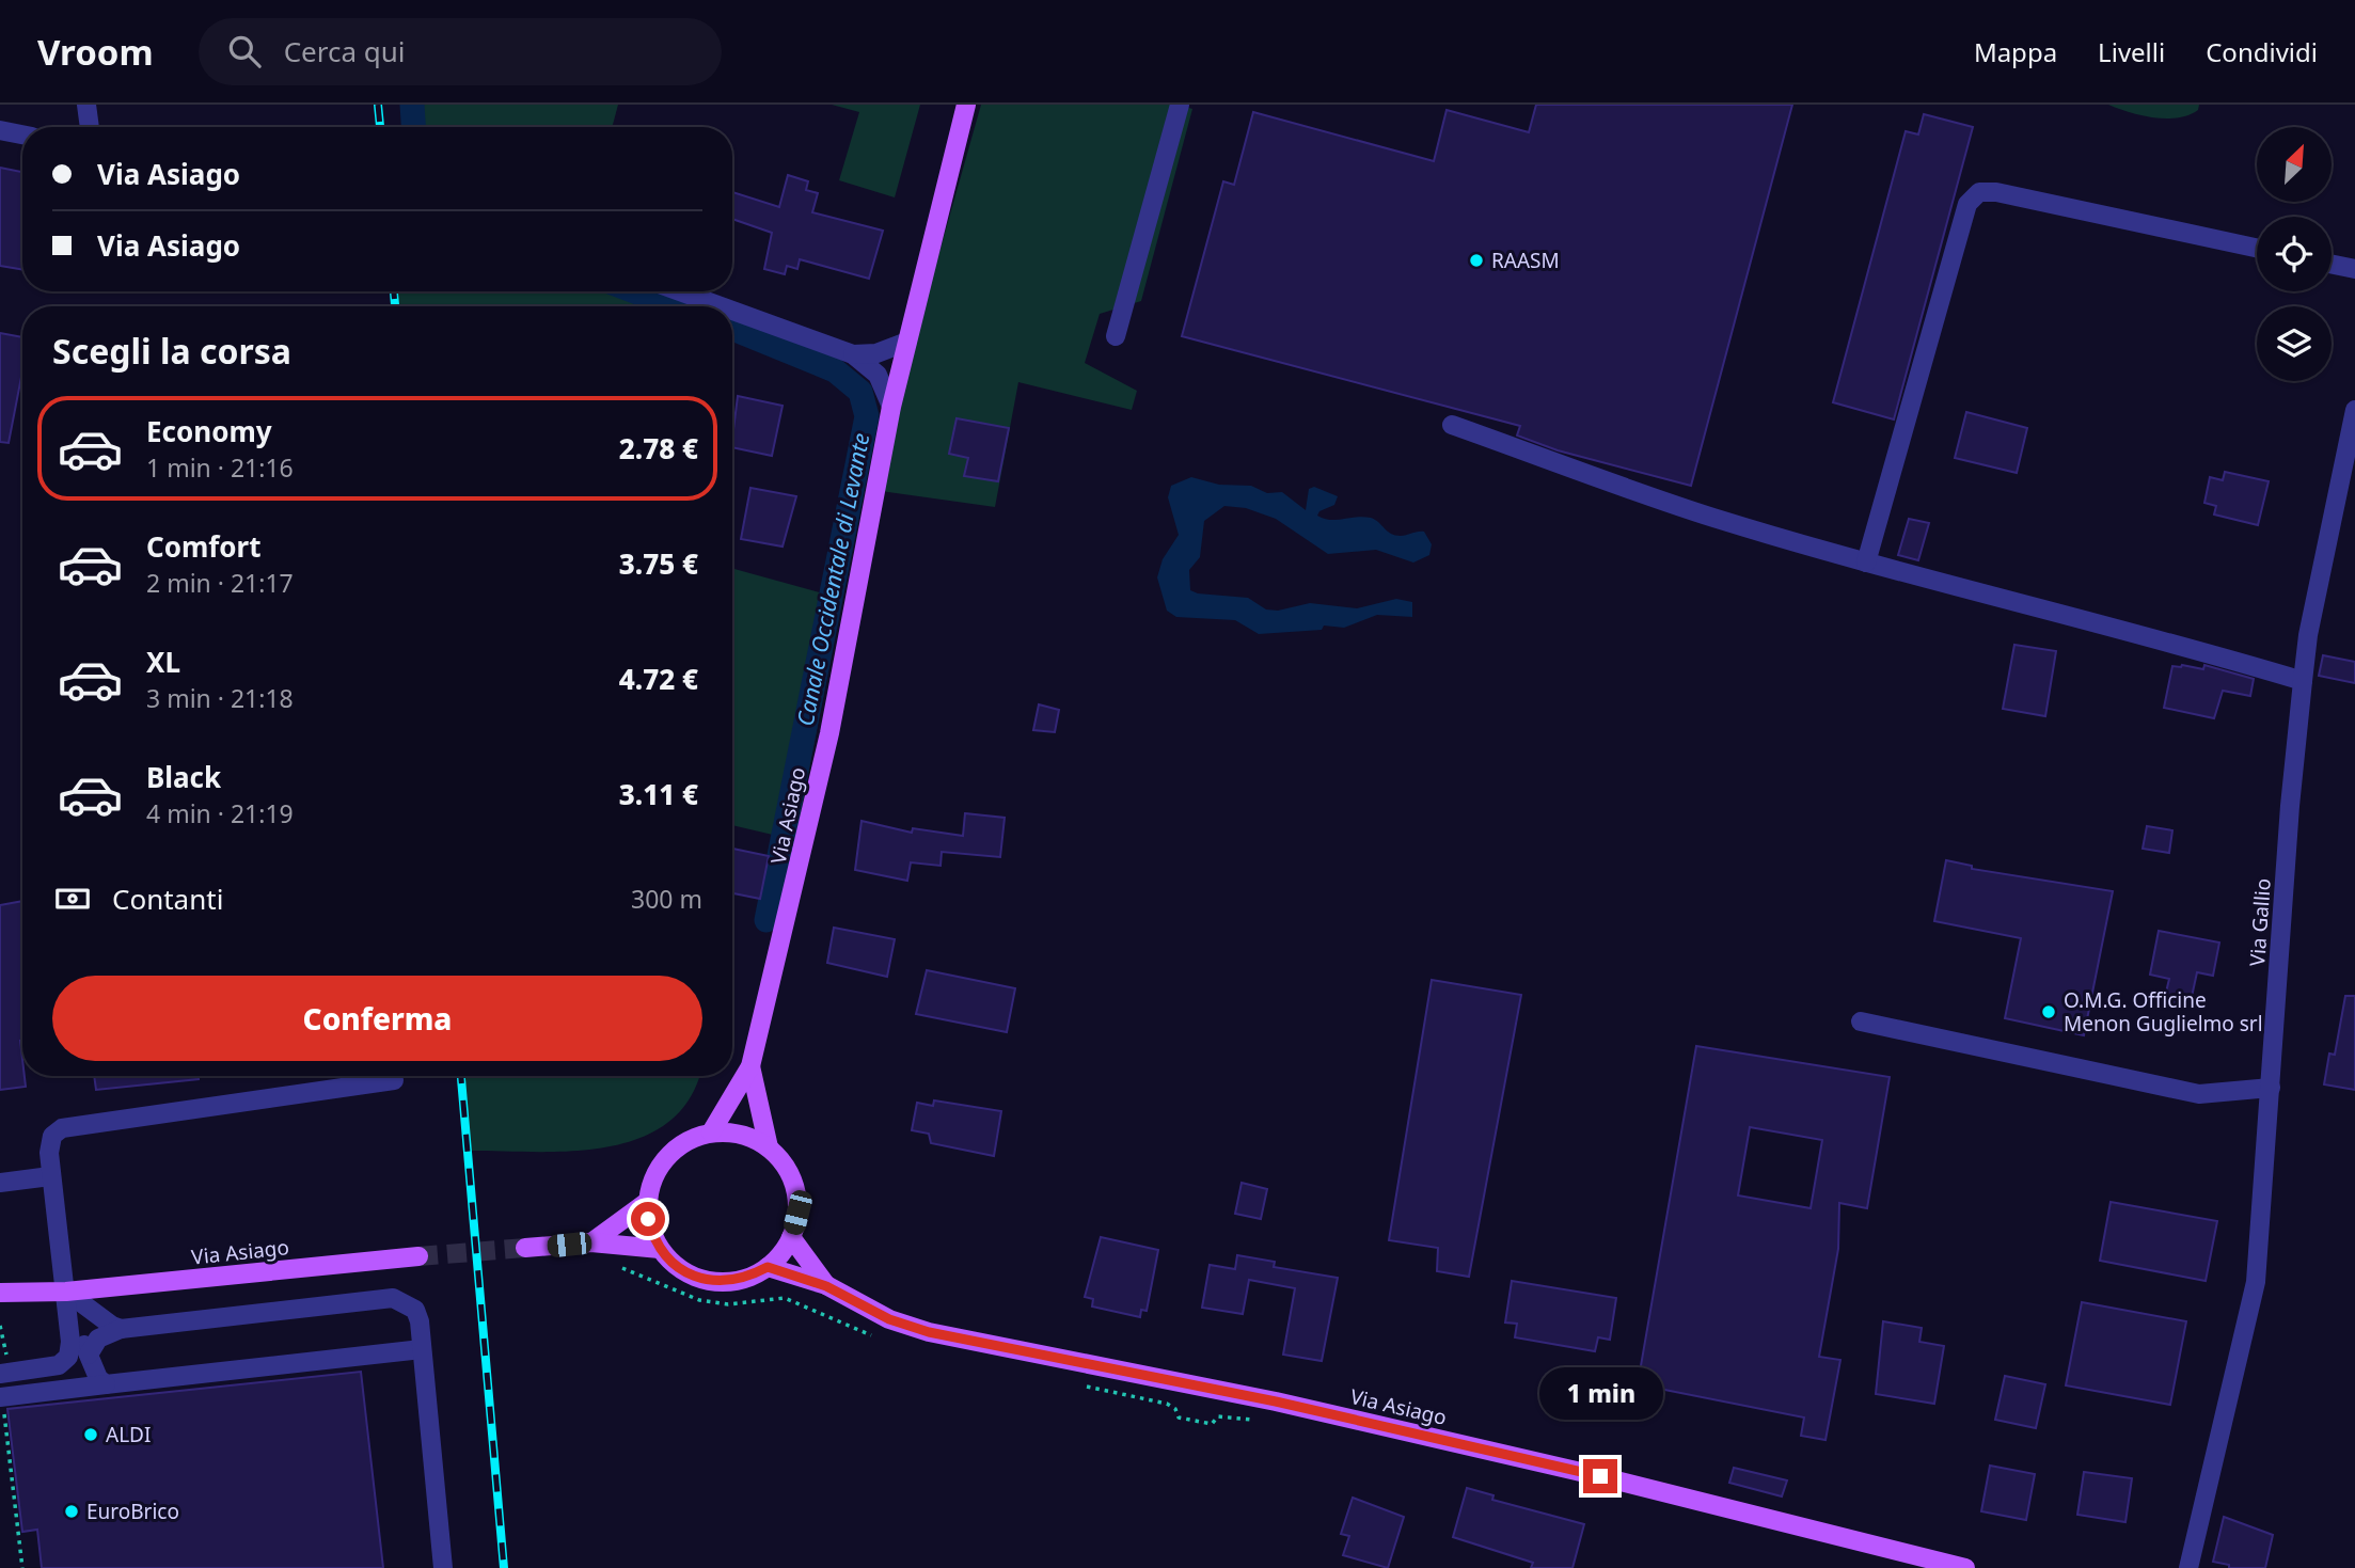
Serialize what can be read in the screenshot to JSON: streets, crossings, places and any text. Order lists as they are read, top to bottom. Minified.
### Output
{"streets":{"main road":["Via Asiago"],"street":["Via Gallio"]},"water":["Canale Occidentale di Levante"],"places":["RAASM","O.M.G. Officine Menon Guglielmo srl","ALDI","EuroBrico"],"north":"top right","page":{"header":"Vroom","search":"Cerca qui","nav":["Mappa","Livelli","Condividi"],"banner":["Via Asiago","Via Asiago"],"heading":"Scegli la corsa","list":[{"name":"Economy","note":"1 min · 21:16","value":"2.78 €"},{"name":"Comfort","note":"2 min · 21:17","value":"3.75 €"},{"name":"XL","note":"3 min · 21:18","value":"4.72 €"},{"name":"Black","note":"4 min · 21:19","value":"3.11 €"}],"pay":["Contanti","300 m"],"buttons":"Conferma","bubble":"1 min"}}
